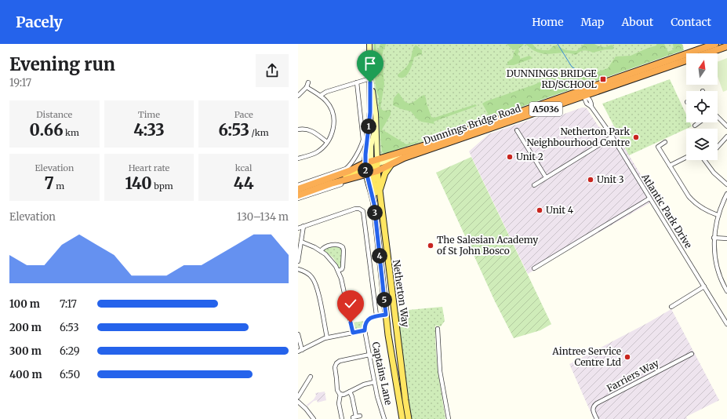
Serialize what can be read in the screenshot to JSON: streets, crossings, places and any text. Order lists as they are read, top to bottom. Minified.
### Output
{"streets":{"highway":["A5036","Dunnings Bridge Road"],"main road":["Netherton Way"],"street":["Atlantic Park Drive","Captains Lane","Farriers Way"]},"crossings":[["A5036","Dunnings Bridge Road"],["A5036","Netherton Way"],["Dunnings Bridge Road","Atlantic Park Drive"],["Dunnings Bridge Road","Netherton Way"]],"places":{"transit":["DUNNINGS BRIDGE RD/SCHOOL"],"other":["Netherton Park Neighbourhood Centre","Unit 2","Unit 3","Unit 4","The Salesian Academy of St John Bosco","Aintree Service Centre Ltd"]},"north":"top","page":{"header":"Pacely","nav":["Home","Map","About","Contact"],"heading":["Evening run","19:17"],"stats":[["Distance","0.66 km"],["Time","4:33"],["Pace","6:53 /km"],["Elevation","7 m"],["Heart rate","140 bpm"],["kcal","44"]],"pins":["1","2","3","4","5"],"chart":["Elevation","130–134 m"],"list":[{"name":"100 m","note":"7:17"},{"name":"200 m","note":"6:53"},{"name":"300 m","note":"6:29"},{"name":"400 m","note":"6:50"}]}}
